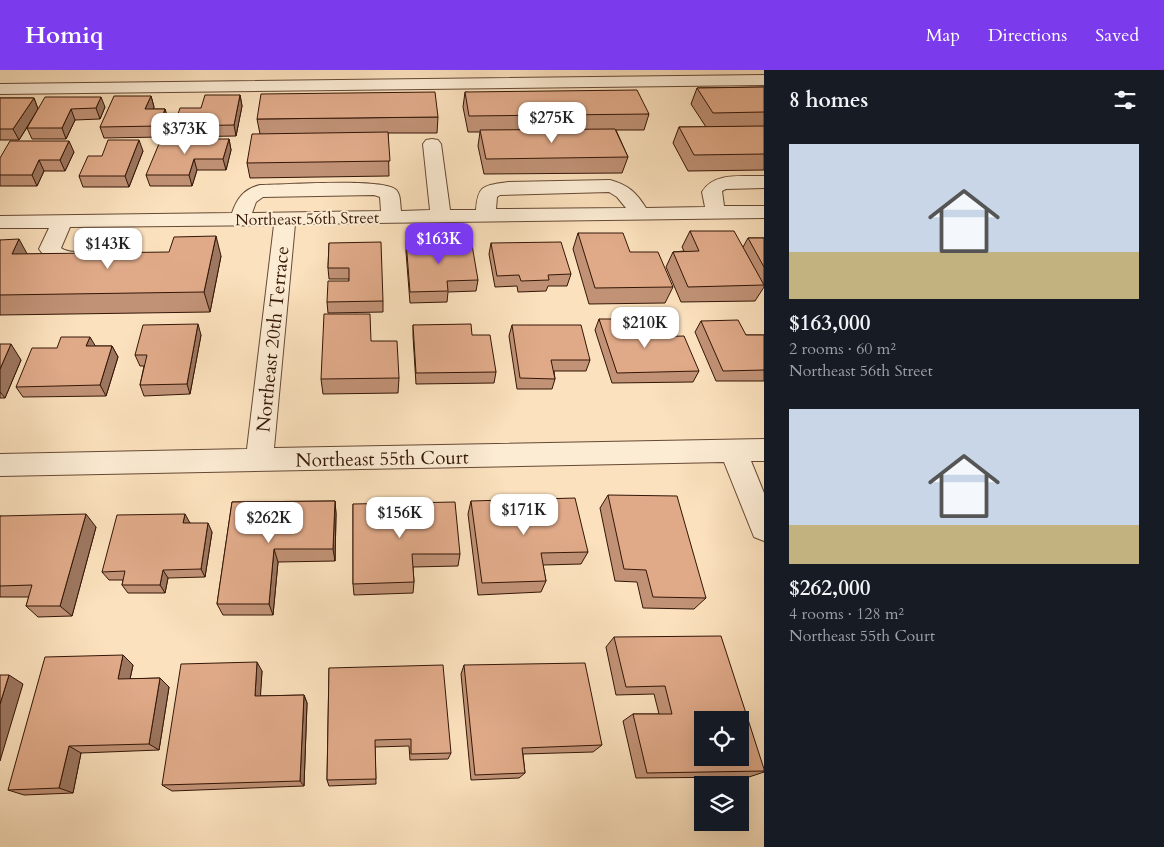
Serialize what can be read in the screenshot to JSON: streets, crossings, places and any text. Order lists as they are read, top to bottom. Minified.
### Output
{"streets":{"street":["Northeast 56th Street","Northeast 20th Terrace","Northeast 55th Court"]},"crossings":[["Northeast 56th Street","Northeast 20th Terrace"],["Northeast 20th Terrace","Northeast 55th Court"]],"page":{"header":"Homiq","nav":["Map","Directions","Saved"],"heading":"8 homes","price":["$275K","$373K","$163K","$143K","$210K","$171K","$156K","$262K"],"list":[{"name":"$163,000","note":"2 rooms · 60 m² · Northeast 56th Street"},{"name":"$262,000","note":"4 rooms · 128 m² · Northeast 55th Court"}]}}
